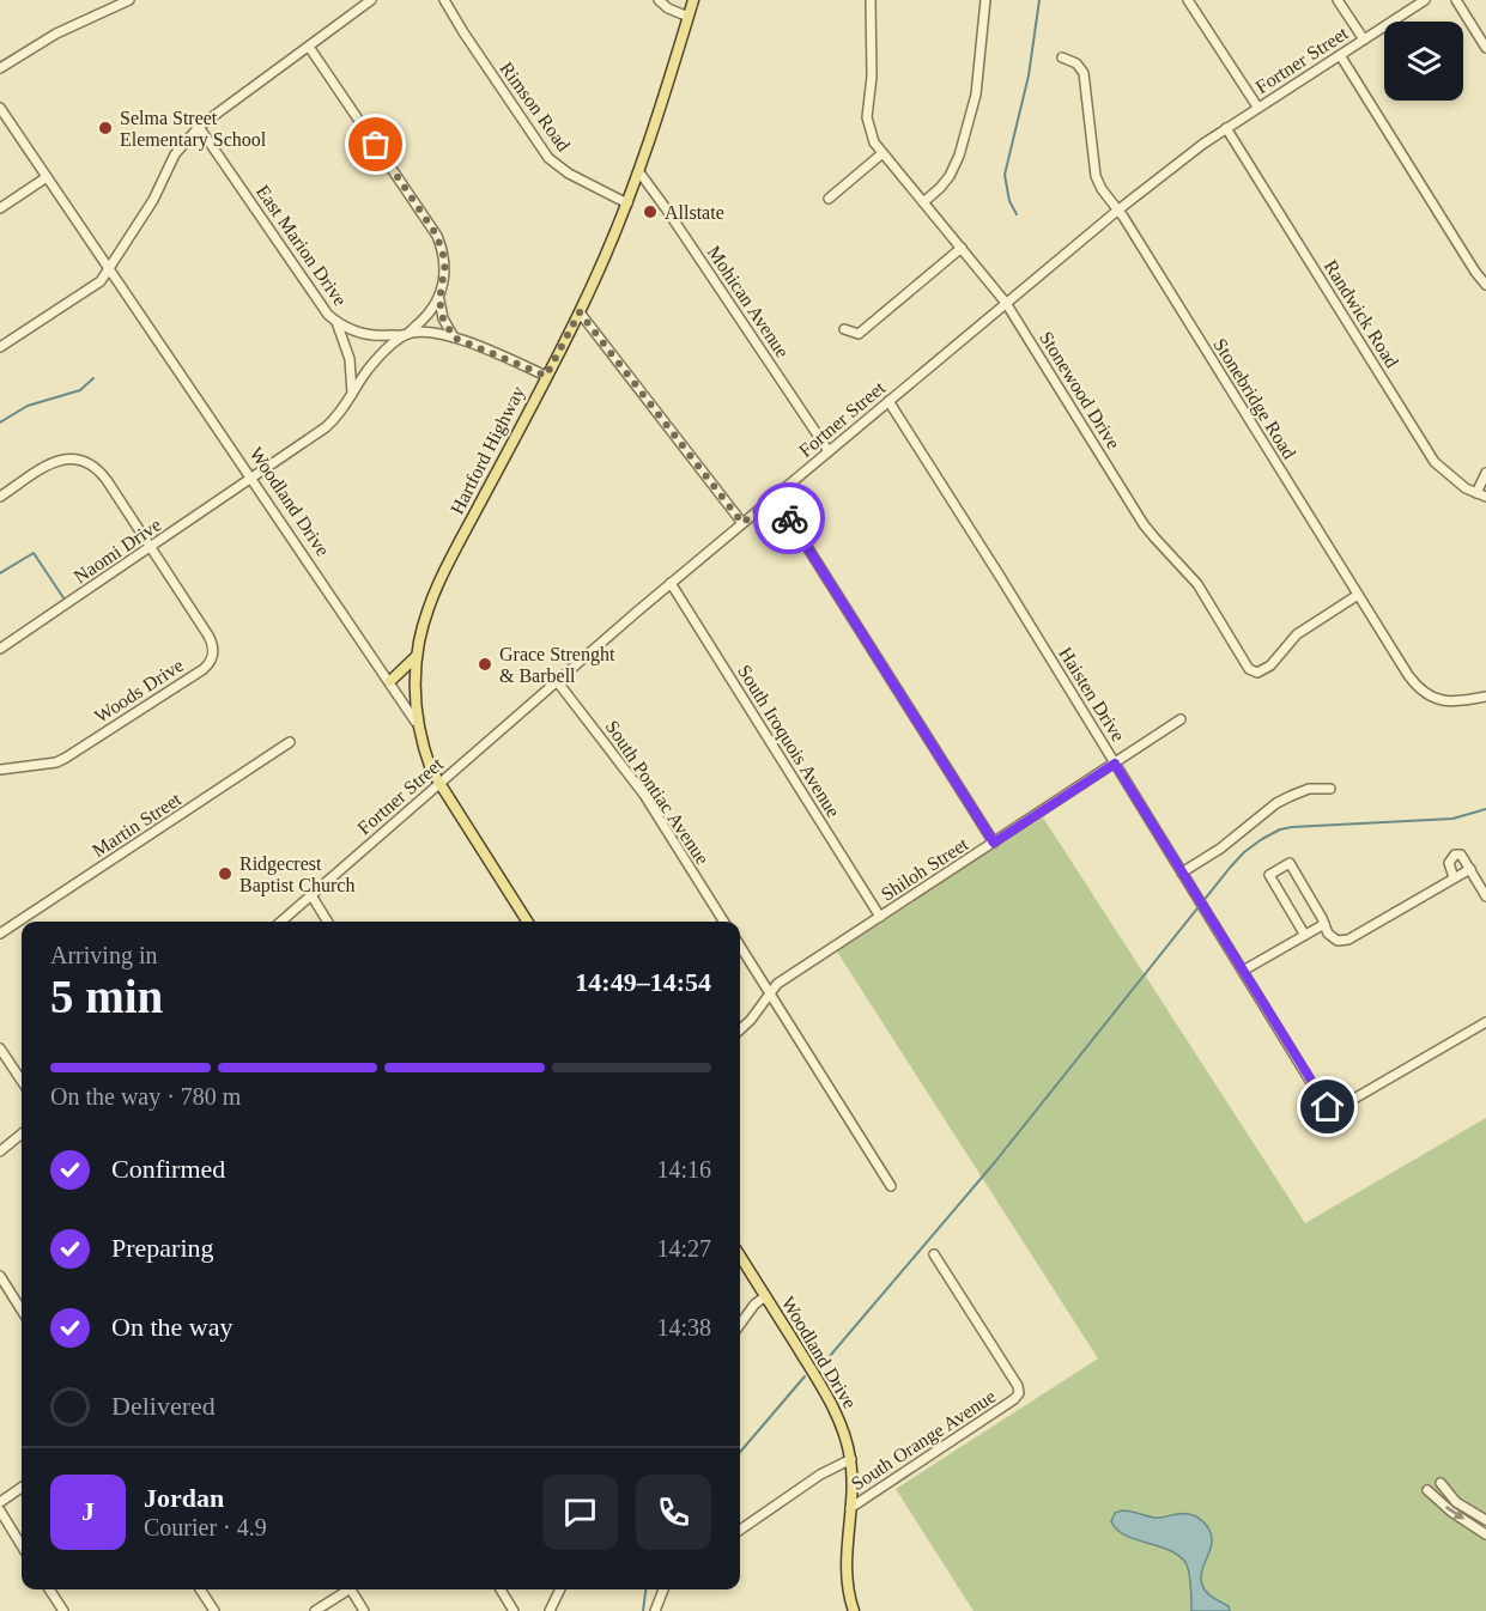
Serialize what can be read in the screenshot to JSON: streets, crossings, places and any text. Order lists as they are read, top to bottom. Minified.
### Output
{"streets":{"main road":["Hartford Highway","Woodland Drive"],"street":["Fortner Street","Rimson Road","East Marion Drive","Mohican Avenue","Randwick Road","Stonewood Drive","Stonebridge Road","Naomi Drive","Woods Drive","Haisten Drive","South Iroquois Avenue","South Pontiac Avenue","Martin Street","Shiloh Street","South Orange Avenue"]},"crossings":[["Fortner Street","Mohican Avenue"],["Fortner Street","Randwick Road"],["Fortner Street","Stonewood Drive"],["Fortner Street","Stonebridge Road"],["Fortner Street","Woodland Drive"],["Fortner Street","Haisten Drive"],["Fortner Street","South Iroquois Avenue"],["Fortner Street","South Pontiac Avenue"],["Rimson Road","Hartford Highway"],["East Marion Drive","Hartford Highway"],["East Marion Drive","Naomi Drive"],["Mohican Avenue","Hartford Highway"],["Stonewood Drive","Stonebridge Road"],["Hartford Highway","Woodland Drive"],["Woodland Drive","Naomi Drive"],["Woodland Drive","South Orange Avenue"],["Naomi Drive","Woods Drive"],["Haisten Drive","Shiloh Street"],["South Iroquois Avenue","Shiloh Street"]],"places":["Selma Street Elementary School","Allstate","Grace Strenght & Barbell","Ridgecrest Baptist Church"],"page":{"heading":["5 min","Arriving in","14:49–14:54"],"panel":["Jordan","Courier · 4.9"],"bar":"On the way · 780 m","list":[["Confirmed","14:16"],["Preparing","14:27"],["On the way","14:38"],"Delivered"],"round":"J"}}
